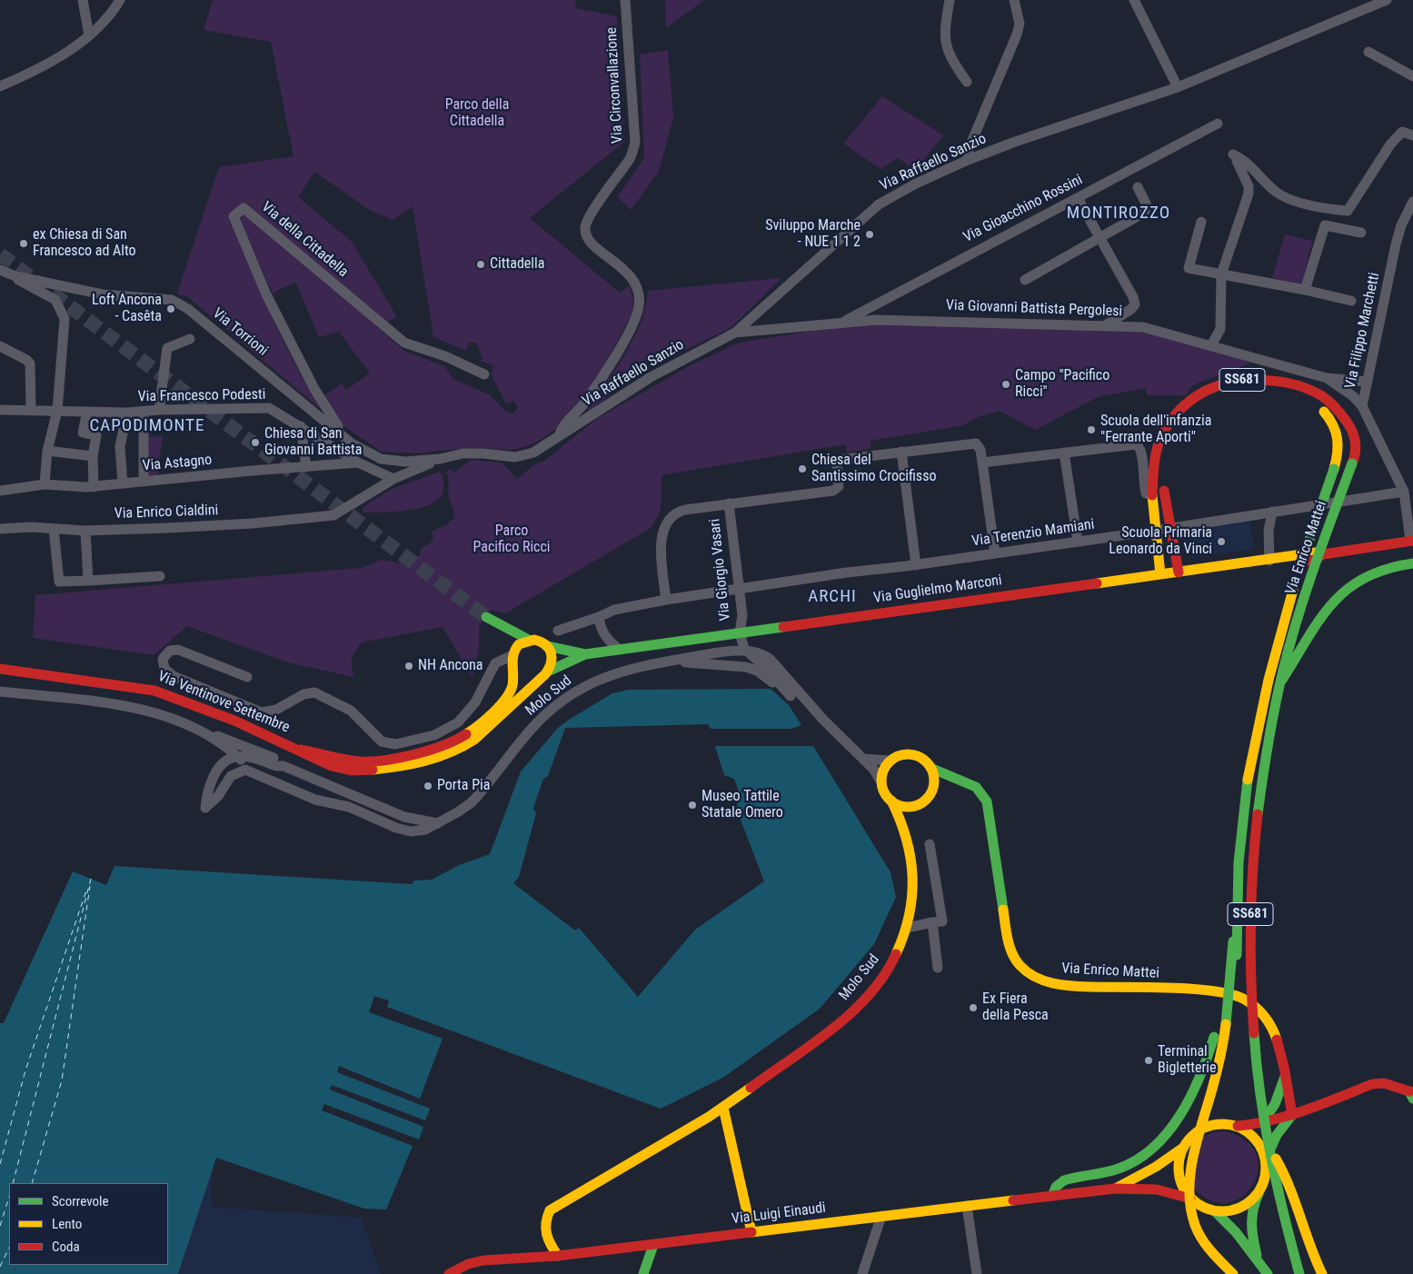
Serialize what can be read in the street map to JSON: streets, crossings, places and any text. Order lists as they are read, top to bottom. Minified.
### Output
{"streets":{"main road":["SS681","Via Enrico Mattei","Via Guglielmo Marconi","Molo Sud","Via Ventinove Settembre","Via Luigi Einaudi"],"street":["Via Circonvallazione","Via Raffaello Sanzio","Via Gioacchino Rossini","Via della Cittadella","Via Giovanni Battista Pergolesi","Via Filippo Marchetti","Via Torrioni","Via Francesco Podesti","Via Astagno","Via Enrico Cialdini","Via Terenzio Mamiani","Via Giorgio Vasari"]},"crossings":[["Via Circonvallazione","Via Raffaello Sanzio"],["Via Raffaello Sanzio","Via Giovanni Battista Pergolesi"],["Via Raffaello Sanzio","Via Torrioni"],["Via Gioacchino Rossini","Via Giovanni Battista Pergolesi"],["Via della Cittadella","Via Torrioni"],["Via Giovanni Battista Pergolesi","Via Filippo Marchetti"],["Via Filippo Marchetti","Via Terenzio Mamiani"],["Via Filippo Marchetti","Via Guglielmo Marconi"],["SS681","Via Enrico Mattei"],["Via Francesco Podesti","Via Astagno"],["Via Francesco Podesti","Via Enrico Cialdini"],["Via Terenzio Mamiani","Via Enrico Mattei"],["Via Terenzio Mamiani","Via Giorgio Vasari"],["Via Enrico Mattei","Via Guglielmo Marconi"],["Via Enrico Mattei","Molo Sud"],["Via Giorgio Vasari","Via Guglielmo Marconi"],["Via Giorgio Vasari","Molo Sud"],["Via Guglielmo Marconi","Molo Sud"],["Via Guglielmo Marconi","Via Ventinove Settembre"],["Molo Sud","Via Luigi Einaudi"]],"districts":["MONTIROZZO","CAPODIMONTE","ARCHI"],"parks":["Parco della Cittadella","Parco Pacifico Ricci"],"places":["Sviluppo Marche - NUE 1 1 2","ex Chiesa di San Francesco ad Alto","Cittadella","Loft Ancona - Casêta","Campo \"Pacifico Ricci\"","Scuola dell'infanzia \"Ferrante Aporti\"","Chiesa di San Giovanni Battista","Chiesa del Santissimo Crocifisso","Scuola Primaria Leonardo da Vinci","NH Ancona","Porta Pia","Museo Tattile Statale Omero","Ex Fiera della Pesca","Terminal Bigletterie"],"legend":["Scorrevole","Lento","Coda"]}
